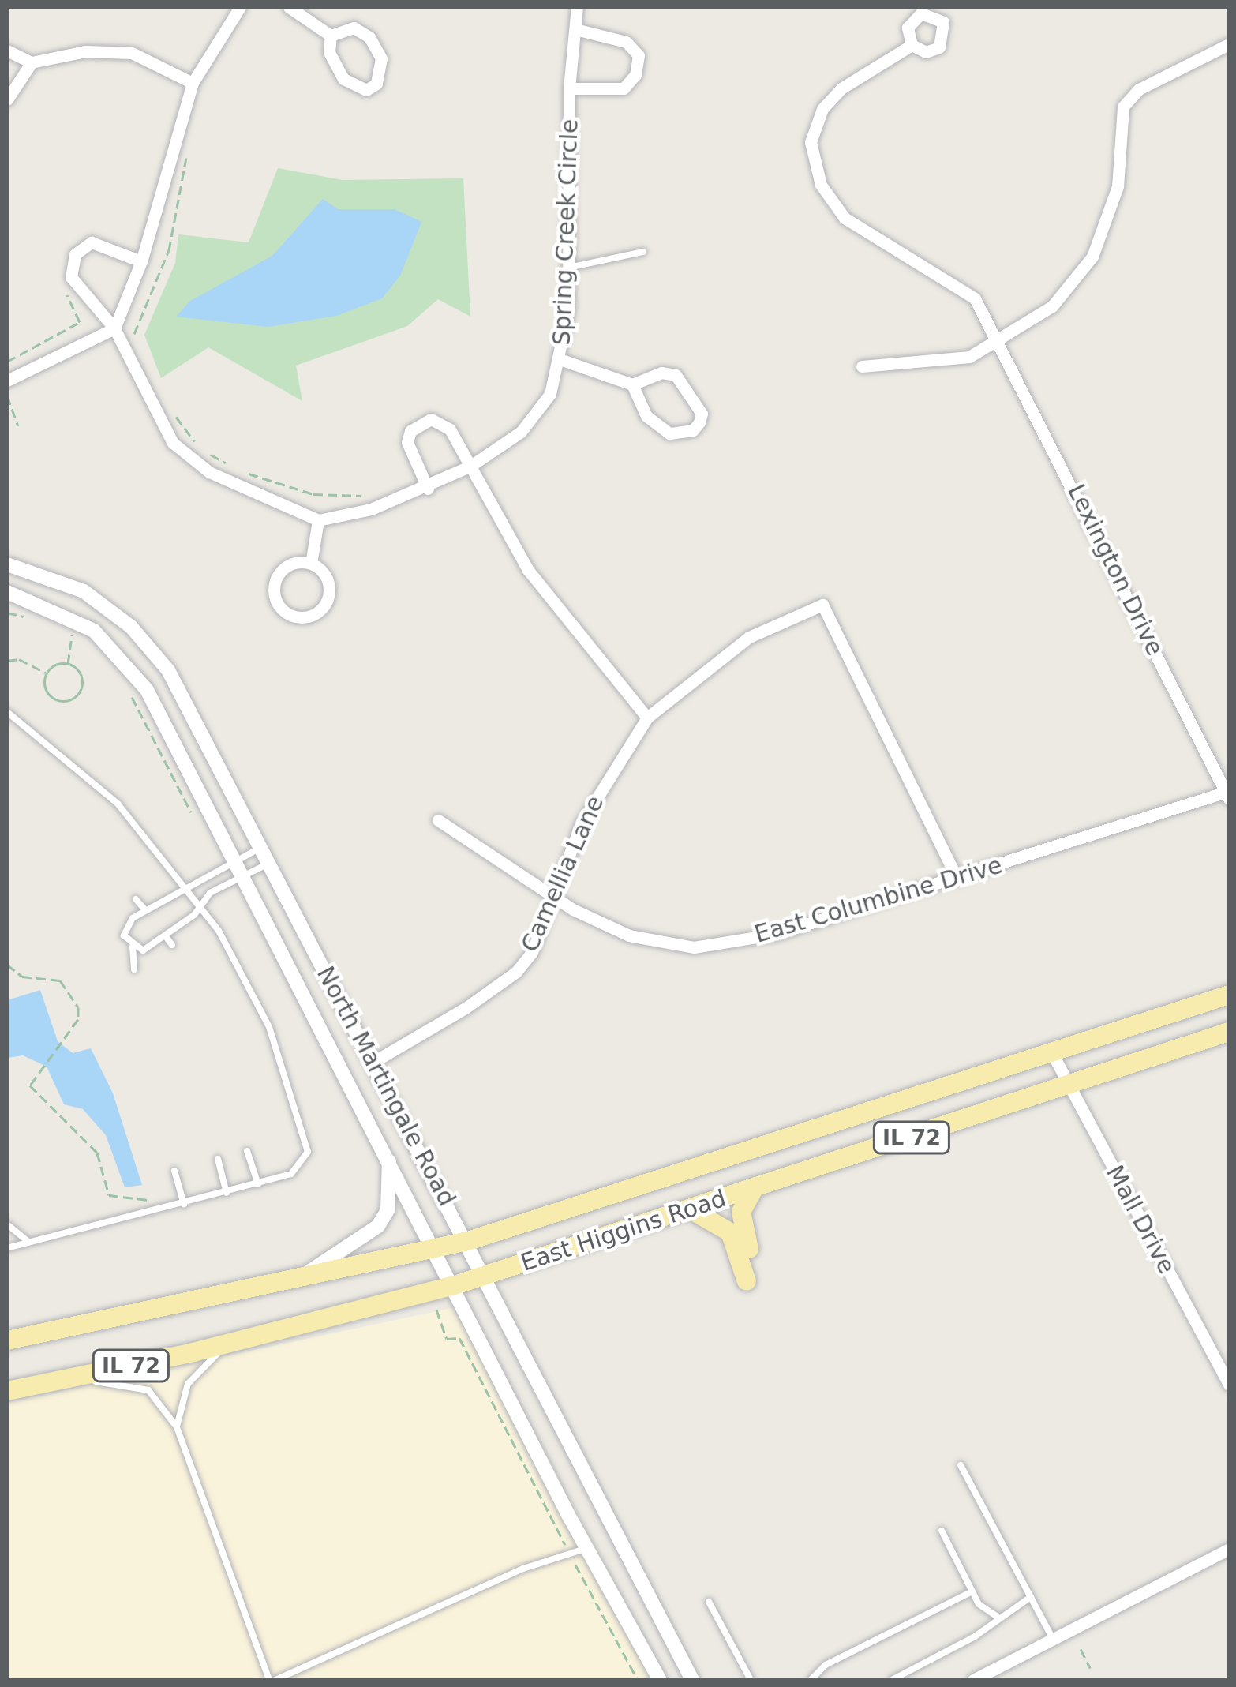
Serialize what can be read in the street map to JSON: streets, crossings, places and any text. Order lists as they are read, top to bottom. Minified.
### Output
{"streets":{"main road":["IL 72","East Higgins Road"],"street":["Spring Creek Circle","Lexington Drive","Camellia Lane","East Columbine Drive","North Martingale Road","Mall Drive"]},"crossings":[["Lexington Drive","East Columbine Drive"],["Camellia Lane","East Columbine Drive"],["Camellia Lane","North Martingale Road"],["North Martingale Road","East Higgins Road"],["Mall Drive","East Higgins Road"]]}
